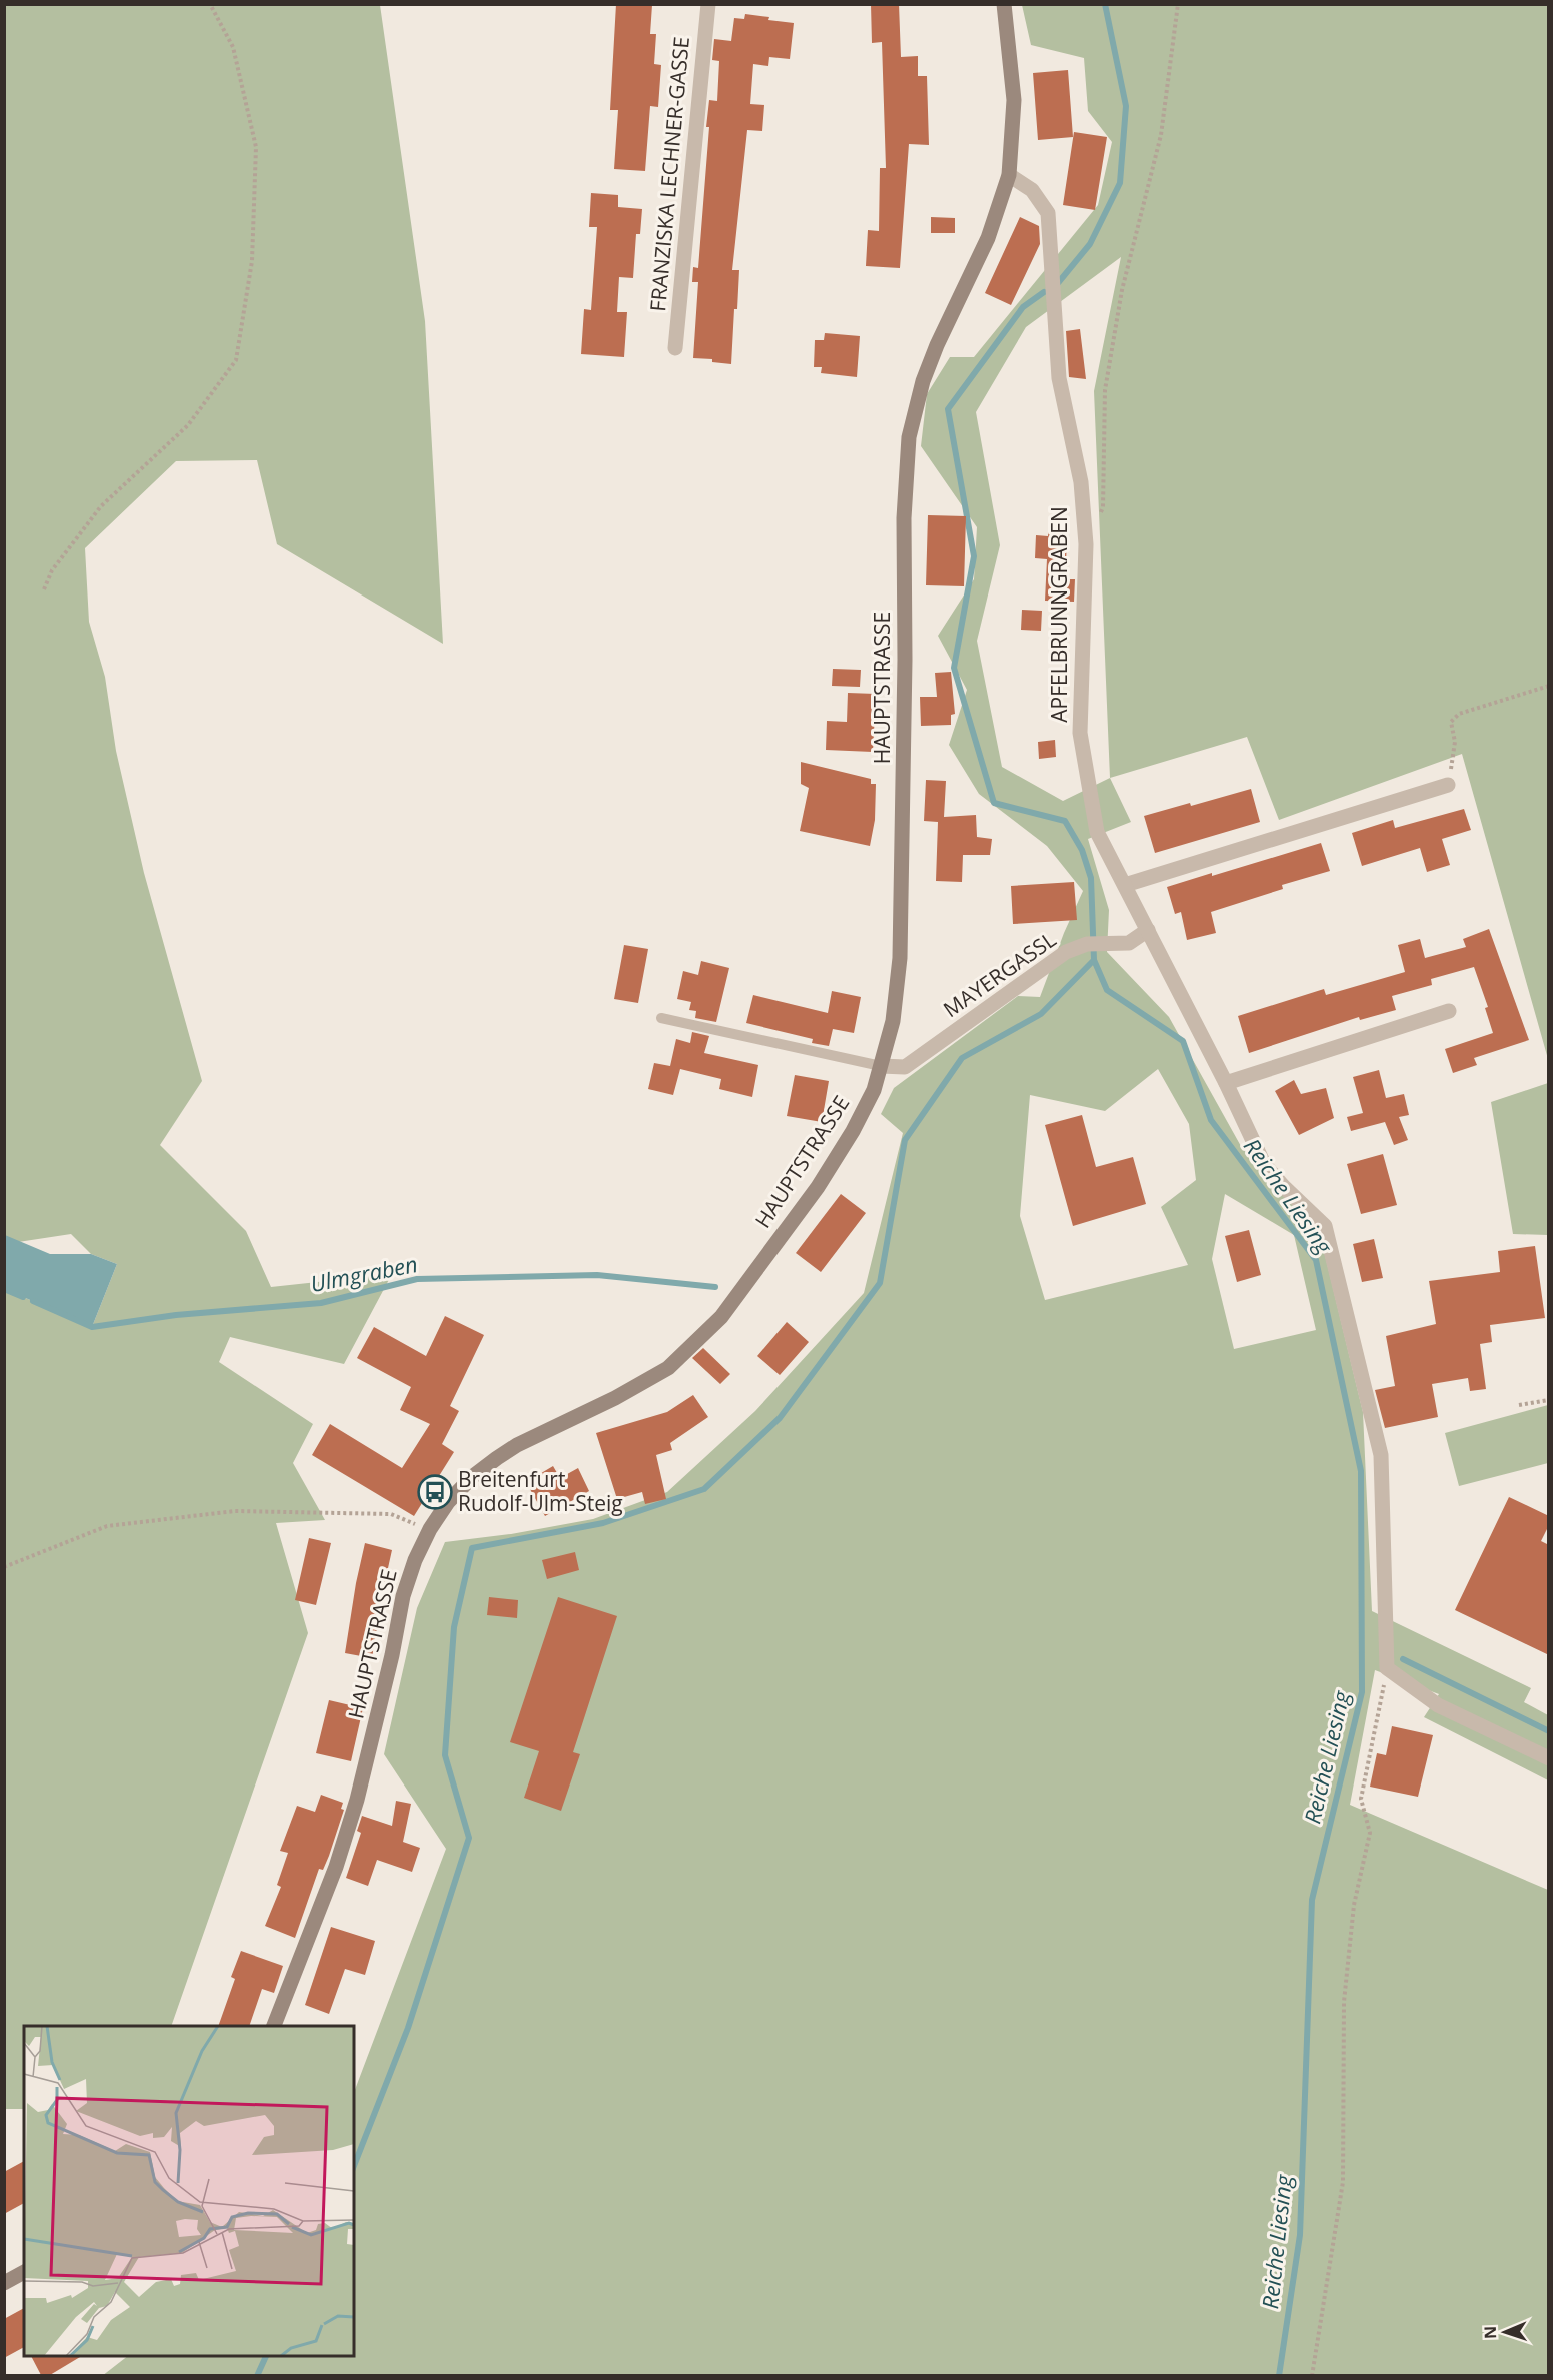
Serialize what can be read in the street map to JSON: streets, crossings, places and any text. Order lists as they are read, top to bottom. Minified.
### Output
{"streets":{"main road":["HAUPTSTRASSE"],"street":["FRANZISKA LECHNER-GASSE","APFELBRUNNGRABEN","MAYERGASSL"]},"crossings":[["APFELBRUNNGRABEN","HAUPTSTRASSE"],["APFELBRUNNGRABEN","MAYERGASSL"],["HAUPTSTRASSE","MAYERGASSL"]],"water":["Reiche Liesing","Ulmgraben"],"places":{"bus stop":["Breitenfurt Rudolf-Ulm-Steig"]},"north":"left"}
